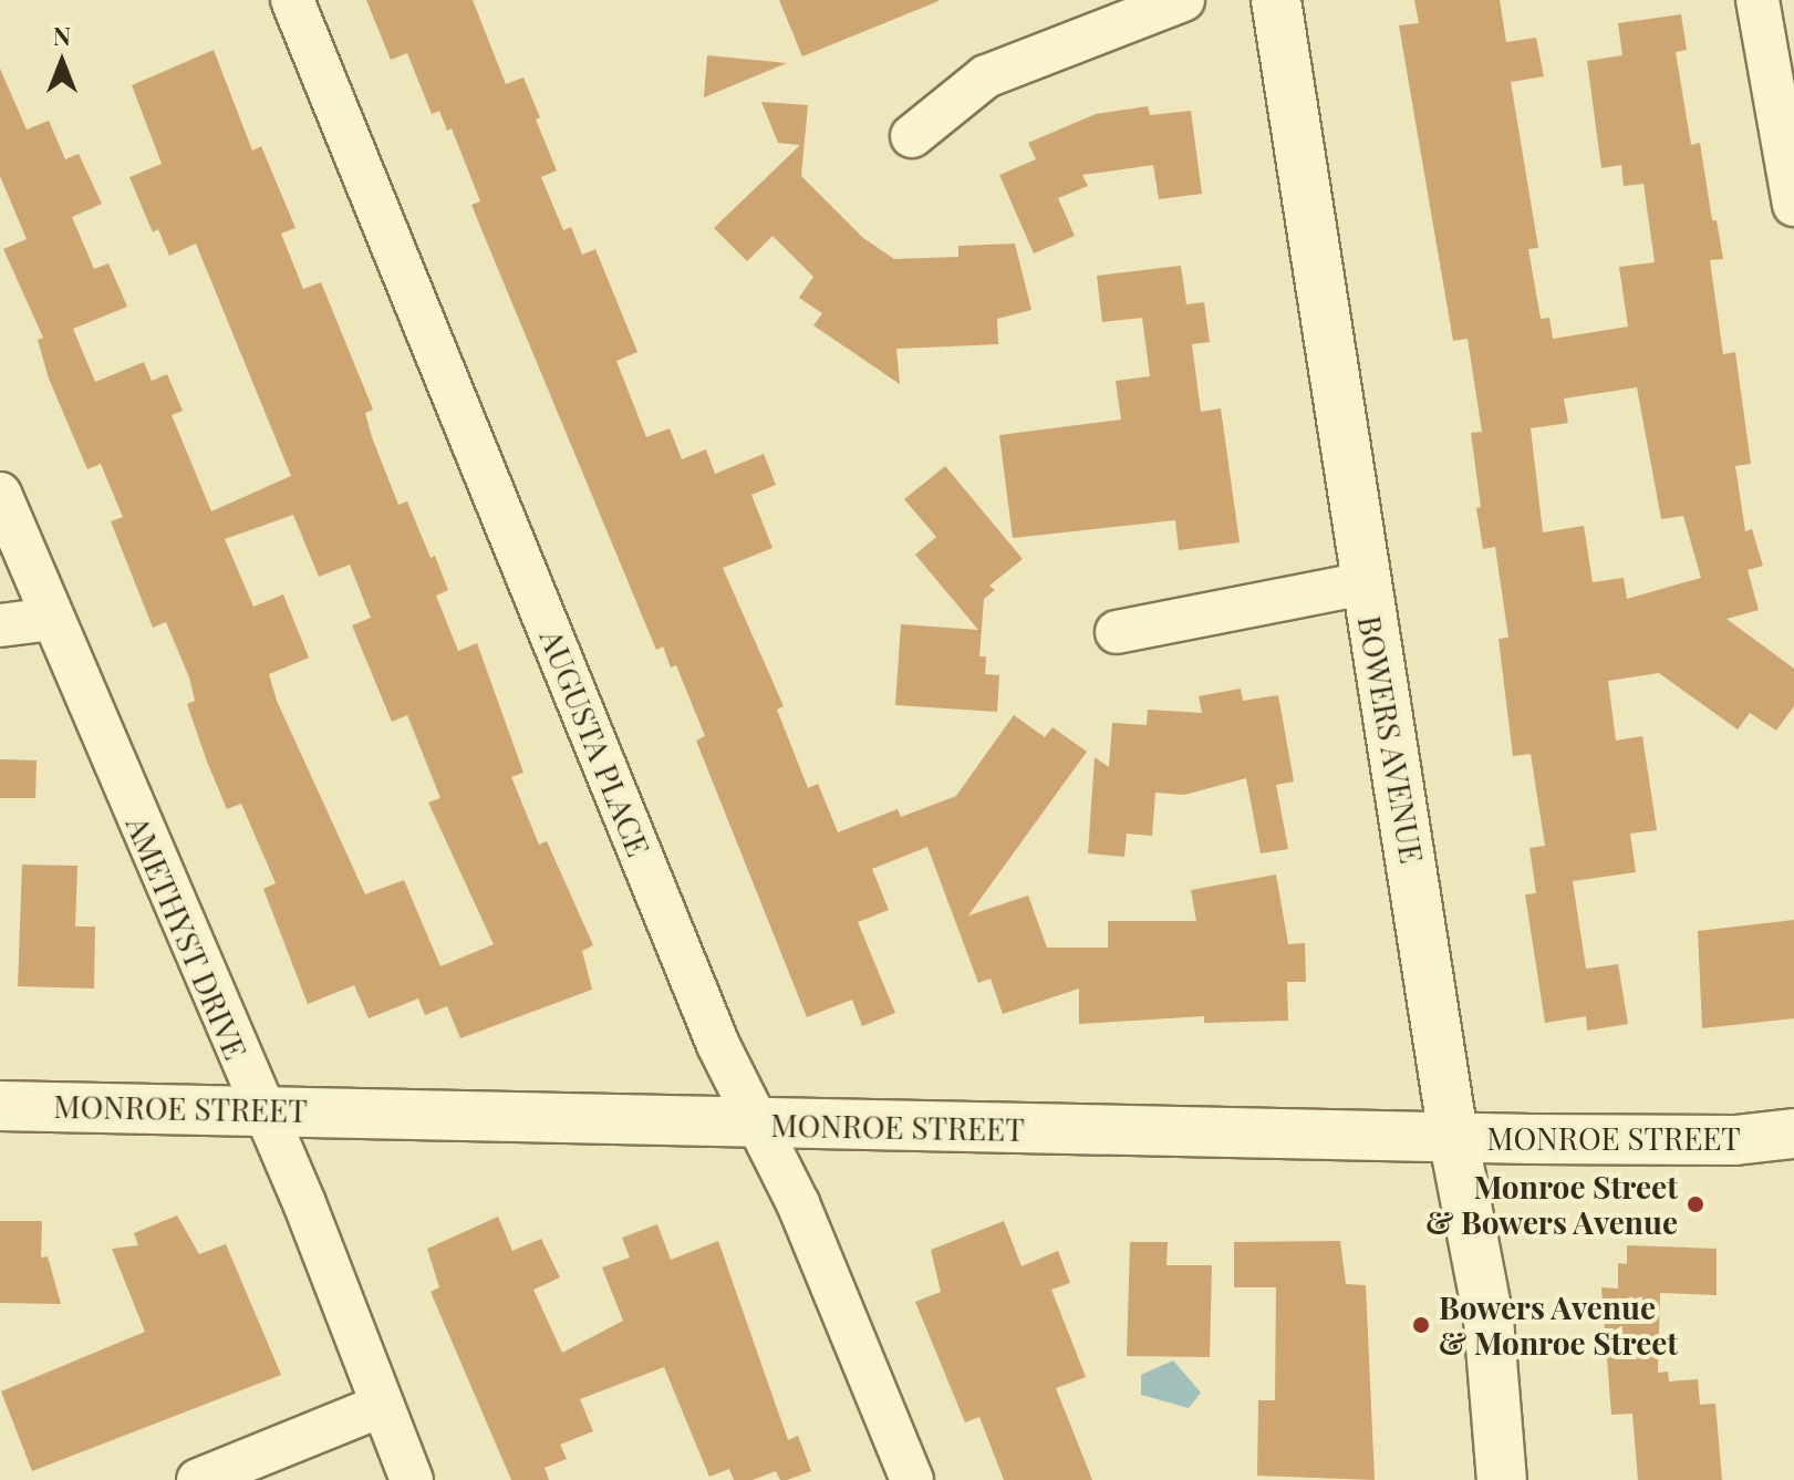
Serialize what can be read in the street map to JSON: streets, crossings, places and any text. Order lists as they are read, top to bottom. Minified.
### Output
{"streets":{"main road":["BOWERS AVENUE","MONROE STREET"],"street":["AUGUSTA PLACE","AMETHYST DRIVE"]},"crossings":[["BOWERS AVENUE","MONROE STREET"],["AUGUSTA PLACE","MONROE STREET"],["AMETHYST DRIVE","MONROE STREET"]],"places":["Monroe Street & Bowers Avenue","Bowers Avenue & Monroe Street"],"north":"top"}
